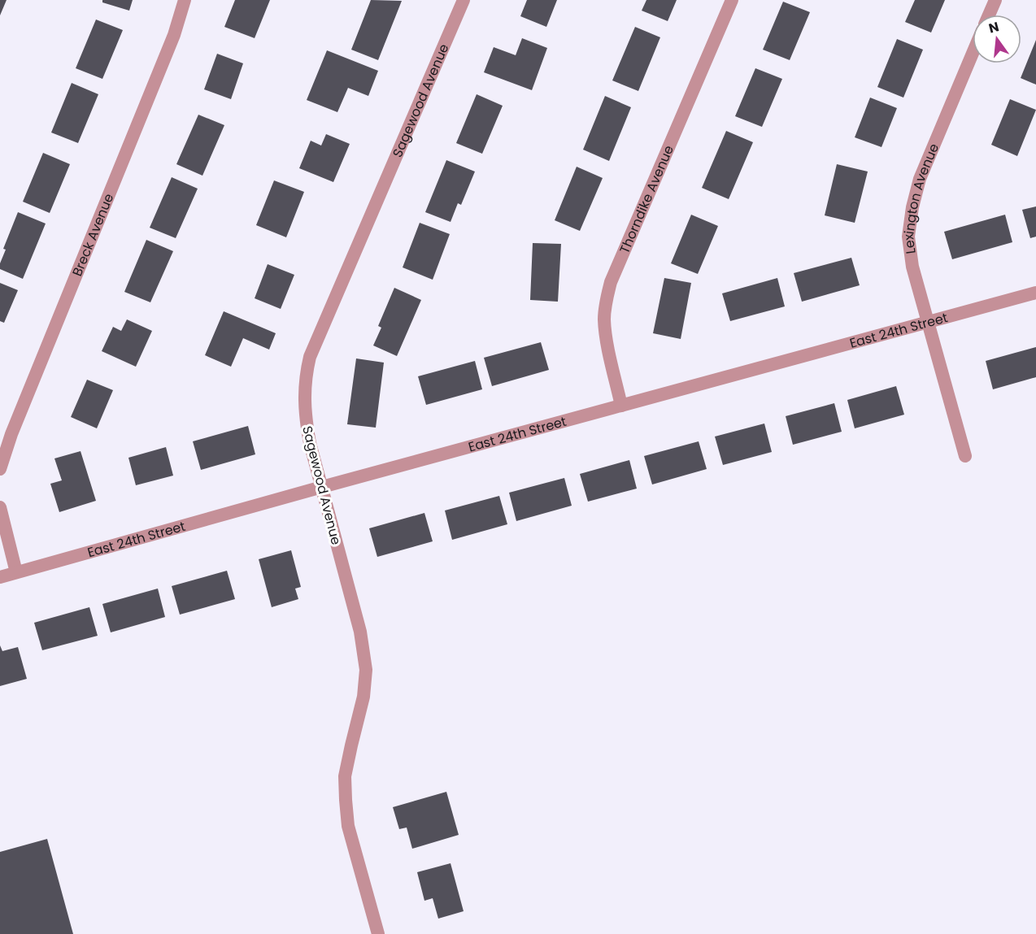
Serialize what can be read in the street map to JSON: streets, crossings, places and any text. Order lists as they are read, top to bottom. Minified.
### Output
{"streets":{"street":["Sagewood Avenue","Lexington Avenue","Thorndike Avenue","Breck Avenue","East 24th Street"]},"crossings":[["Sagewood Avenue","East 24th Street"],["Lexington Avenue","East 24th Street"],["Thorndike Avenue","East 24th Street"]],"north":"top"}
